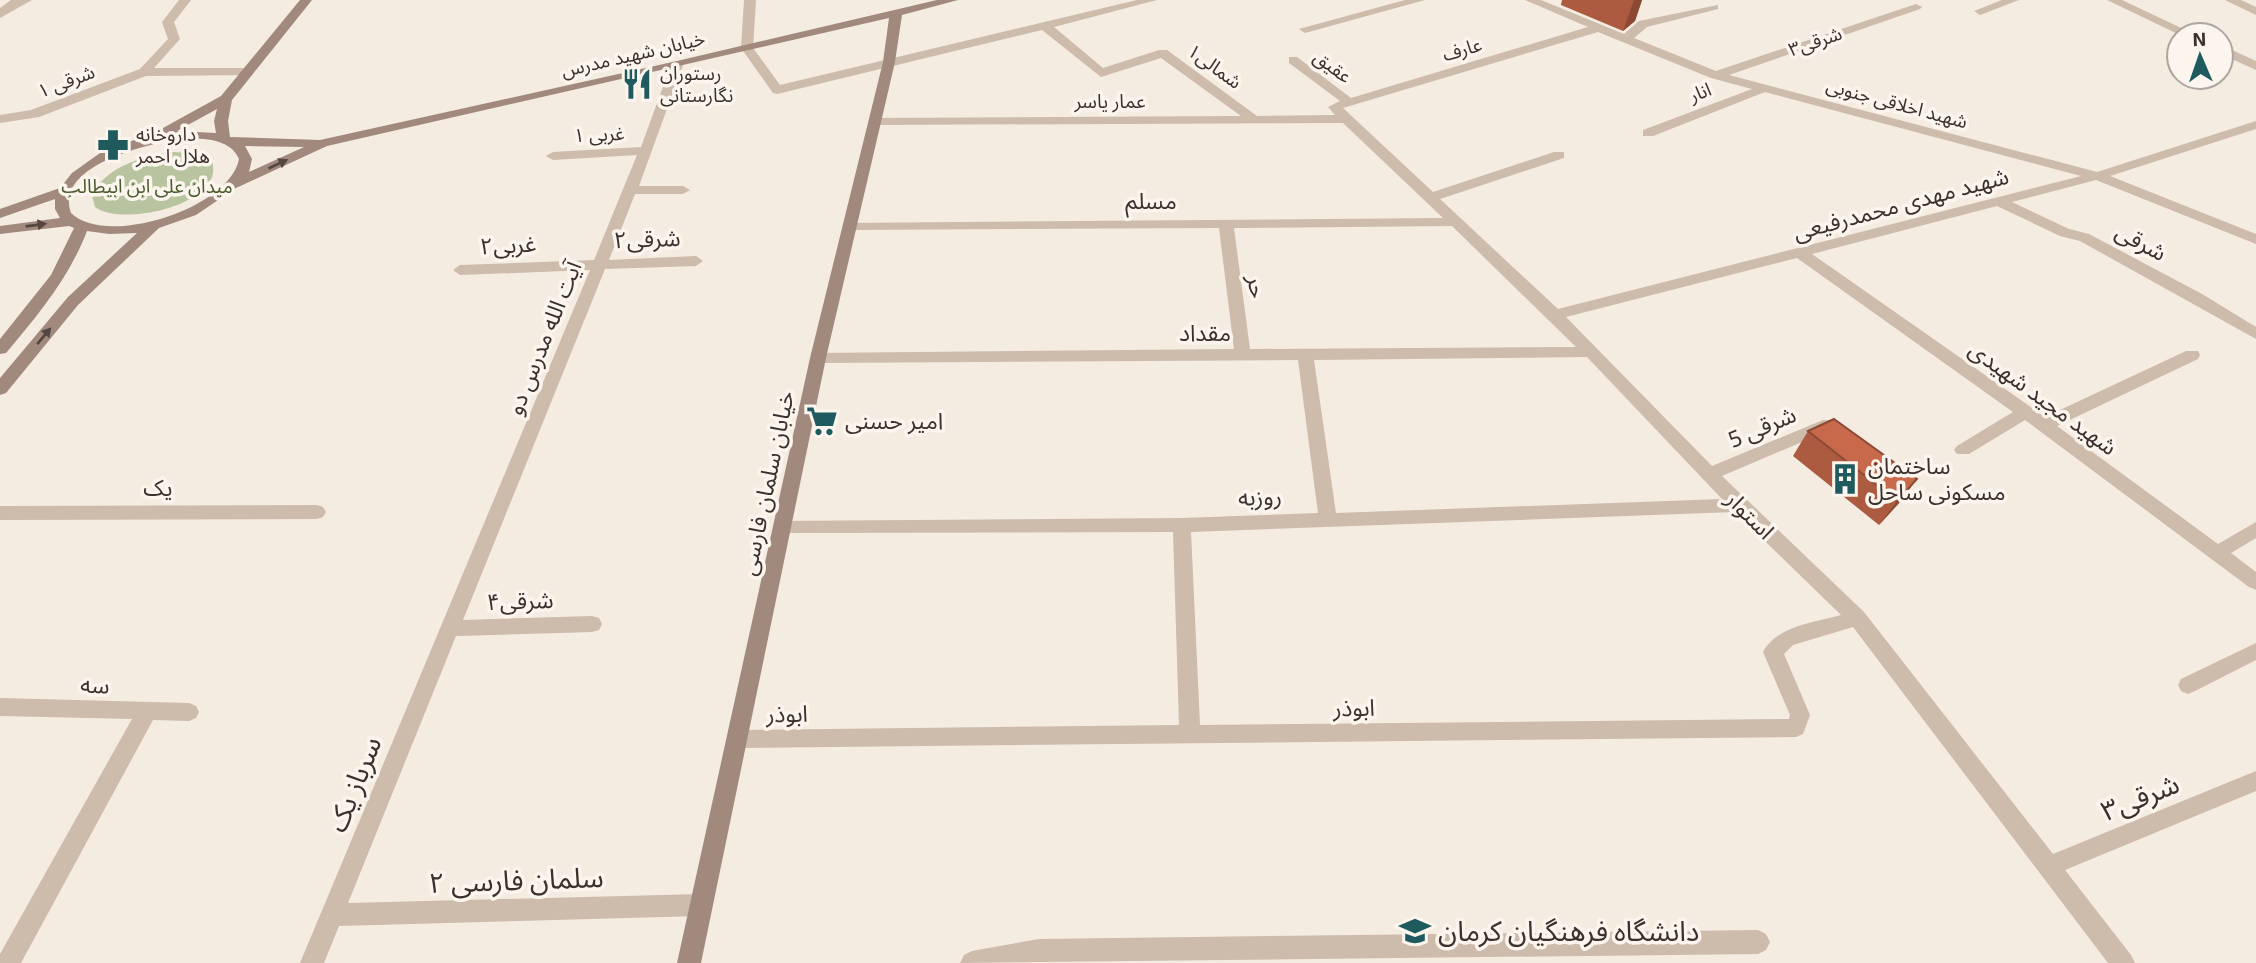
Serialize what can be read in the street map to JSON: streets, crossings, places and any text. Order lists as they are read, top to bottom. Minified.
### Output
{"streets":{"main road":["خیابان شهید مدرس","خیابان سلمان فارسی"],"street":["شرقی۳","عارف","شمالی۱","عقیق","شرقی ۱","انار","عمار یاسر","شهید اخلاقی جنوبی","غربی ۱","مسلم","شهید مهدی محمدرفیعی","شرقی۲","شرقی","غربی۲","حر","مقداد","آیت الله مدرس دو","شهید مجید شهیدی","شرقی 5","یک","روزبه","استوار","شرقی۴","سه","ابوذر","سرباز یک","سلمان فارسى ٢"]},"crossings":[["شرقی۳","شهید اخلاقی جنوبی"],["شرقی۳","استوار"],["عارف","عقیق"],["عارف","عمار یاسر"],["عارف","شهید اخلاقی جنوبی"],["عارف","استوار"],["خیابان شهید مدرس","آیت الله مدرس دو"],["خیابان شهید مدرس","خیابان سلمان فارسی"],["شمالی۱","عمار یاسر"],["عقیق","عمار یاسر"],["عقیق","استوار"],["انار","شهید اخلاقی جنوبی"],["عمار یاسر","خیابان سلمان فارسی"],["عمار یاسر","استوار"],["شهید اخلاقی جنوبی","شهید مهدی محمدرفیعی"],["غربی ۱","آیت الله مدرس دو"],["مسلم","حر"],["مسلم","خیابان سلمان فارسی"],["مسلم","استوار"],["شهید مهدی محمدرفیعی","شرقی"],["شهید مهدی محمدرفیعی","شهید مجید شهیدی"],["شهید مهدی محمدرفیعی","استوار"],["شرقی۲","غربی۲"],["شرقی۲","آیت الله مدرس دو"],["غربی۲","آیت الله مدرس دو"],["حر","مقداد"],["مقداد","خیابان سلمان فارسی"],["مقداد","استوار"],["آیت الله مدرس دو","شرقی۴"],["آیت الله مدرس دو","سرباز یک"],["شرقی 5","استوار"],["خیابان سلمان فارسی","روزبه"],["خیابان سلمان فارسی","ابوذر"],["خیابان سلمان فارسی","سلمان فارسى ٢"],["روزبه","استوار"],["استوار","ابوذر"],["شرقی۴","سرباز یک"],["سرباز یک","سلمان فارسى ٢"]],"parks":["میدان علی ابن ابیطالب"],"places":{"restaurant":["رستوران نگارستانی"],"pharmacy":["داروخانه هلال احمر"],"supermarket":["امیر حسنی"],"building":["ساختمان مسکونی ساحل"],"school or university":["دانشگاه فرهنگیان کرمان"]},"north":"top"}
